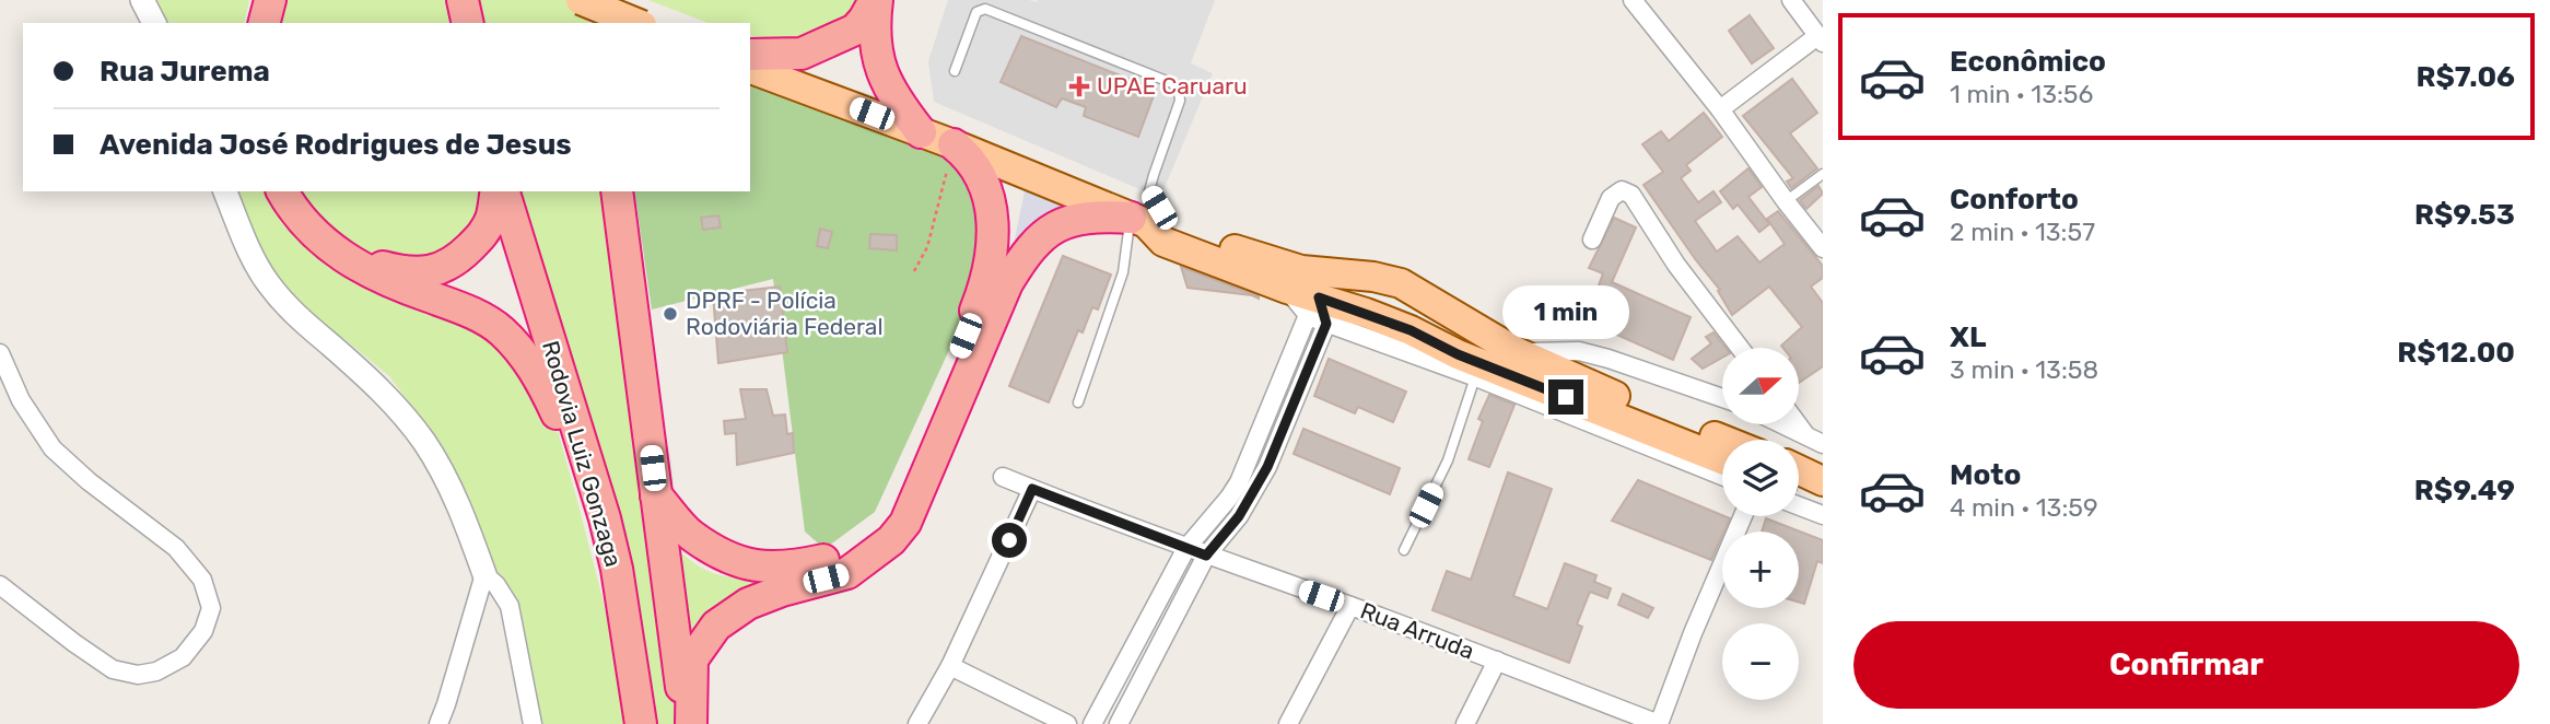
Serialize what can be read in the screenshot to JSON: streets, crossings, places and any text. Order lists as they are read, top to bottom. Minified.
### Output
{"streets":{"highway":["Rodovia Luiz Gonzaga"],"street":["Rua Arruda"]},"places":{"health":["UPAE Caruaru"],"other":["DPRF - Polícia Rodoviária Federal"]},"north":"right","page":{"list":[{"name":"Econômico","note":"1 min · 13:56","value":"R$7.06"},{"name":"Conforto","note":"2 min · 13:57","value":"R$9.53"},{"name":"XL","note":"3 min · 13:58","value":"R$12.00"},{"name":"Moto","note":"4 min · 13:59","value":"R$9.49"}],"banner":["Rua Jurema","Avenida José Rodrigues de Jesus"],"bubble":"1 min","map_buttons":["+","−"],"buttons":"Confirmar"}}
